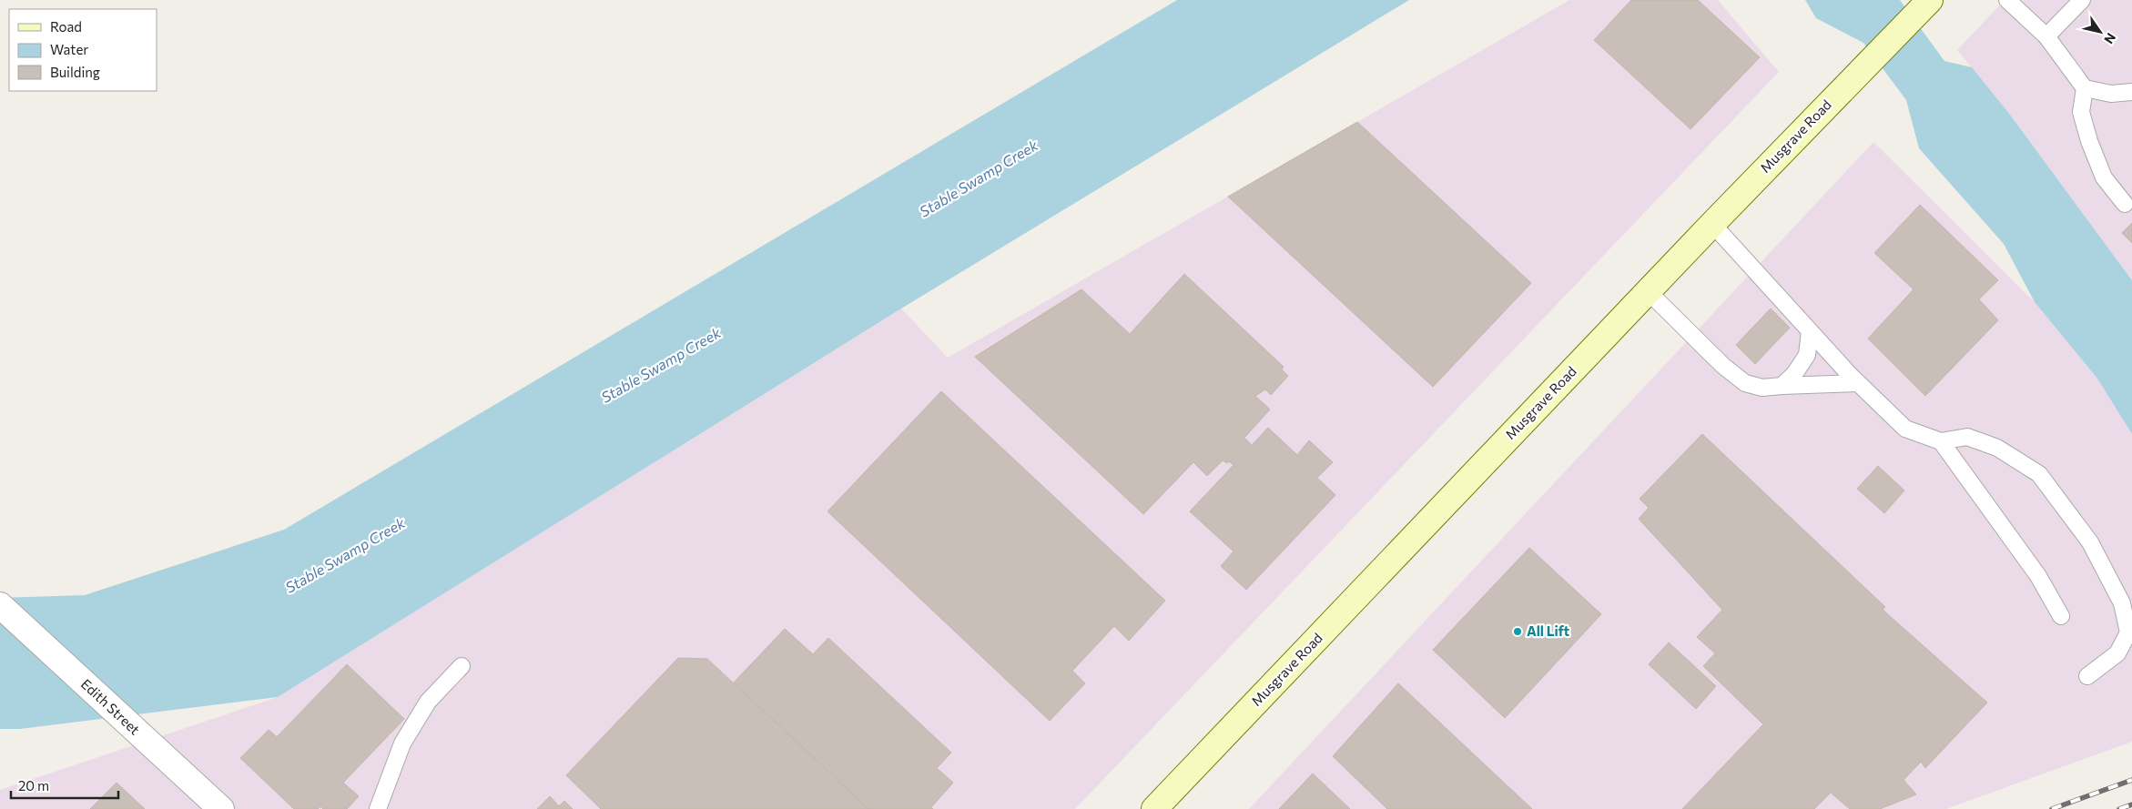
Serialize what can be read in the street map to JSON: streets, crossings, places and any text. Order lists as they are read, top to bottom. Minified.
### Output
{"streets":{"street":["Musgrave Road","Edith Street"]},"water":["Stable Swamp Creek"],"places":["All Lift"],"legend":["Road","Water","Building"],"scale_bar":"20 m","north":"bottom right"}
